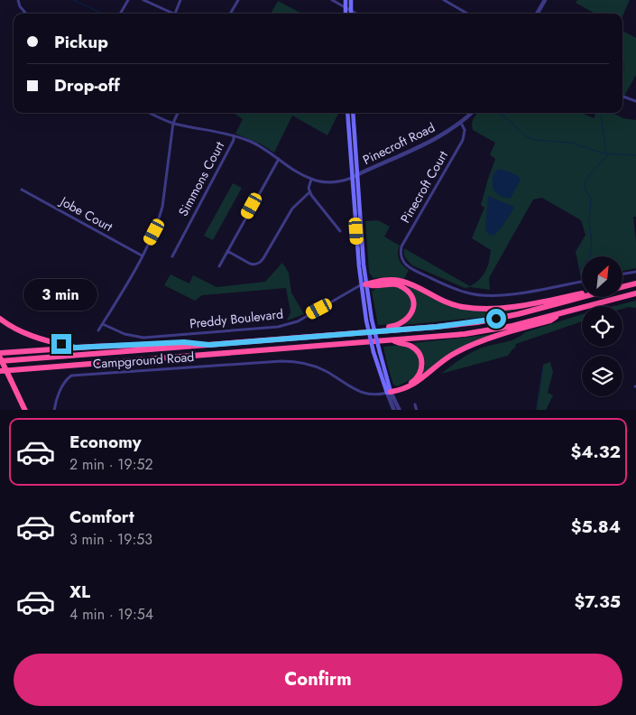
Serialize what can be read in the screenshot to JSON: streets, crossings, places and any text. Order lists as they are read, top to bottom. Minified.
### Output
{"streets":{"street":["Pinecroft Road","Simmons Court","Pinecroft Court","Jobe Court","Preddy Boulevard","Campground Road"]},"crossings":[["Pinecroft Road","Pinecroft Court"]],"north":"top right","page":{"banner":["Pickup","Drop-off"],"bubble":"3 min","list":[{"name":"Economy","note":"2 min · 19:52","value":"$4.32"},{"name":"Comfort","note":"3 min · 19:53","value":"$5.84"},{"name":"XL","note":"4 min · 19:54","value":"$7.35"}],"buttons":"Confirm"}}
